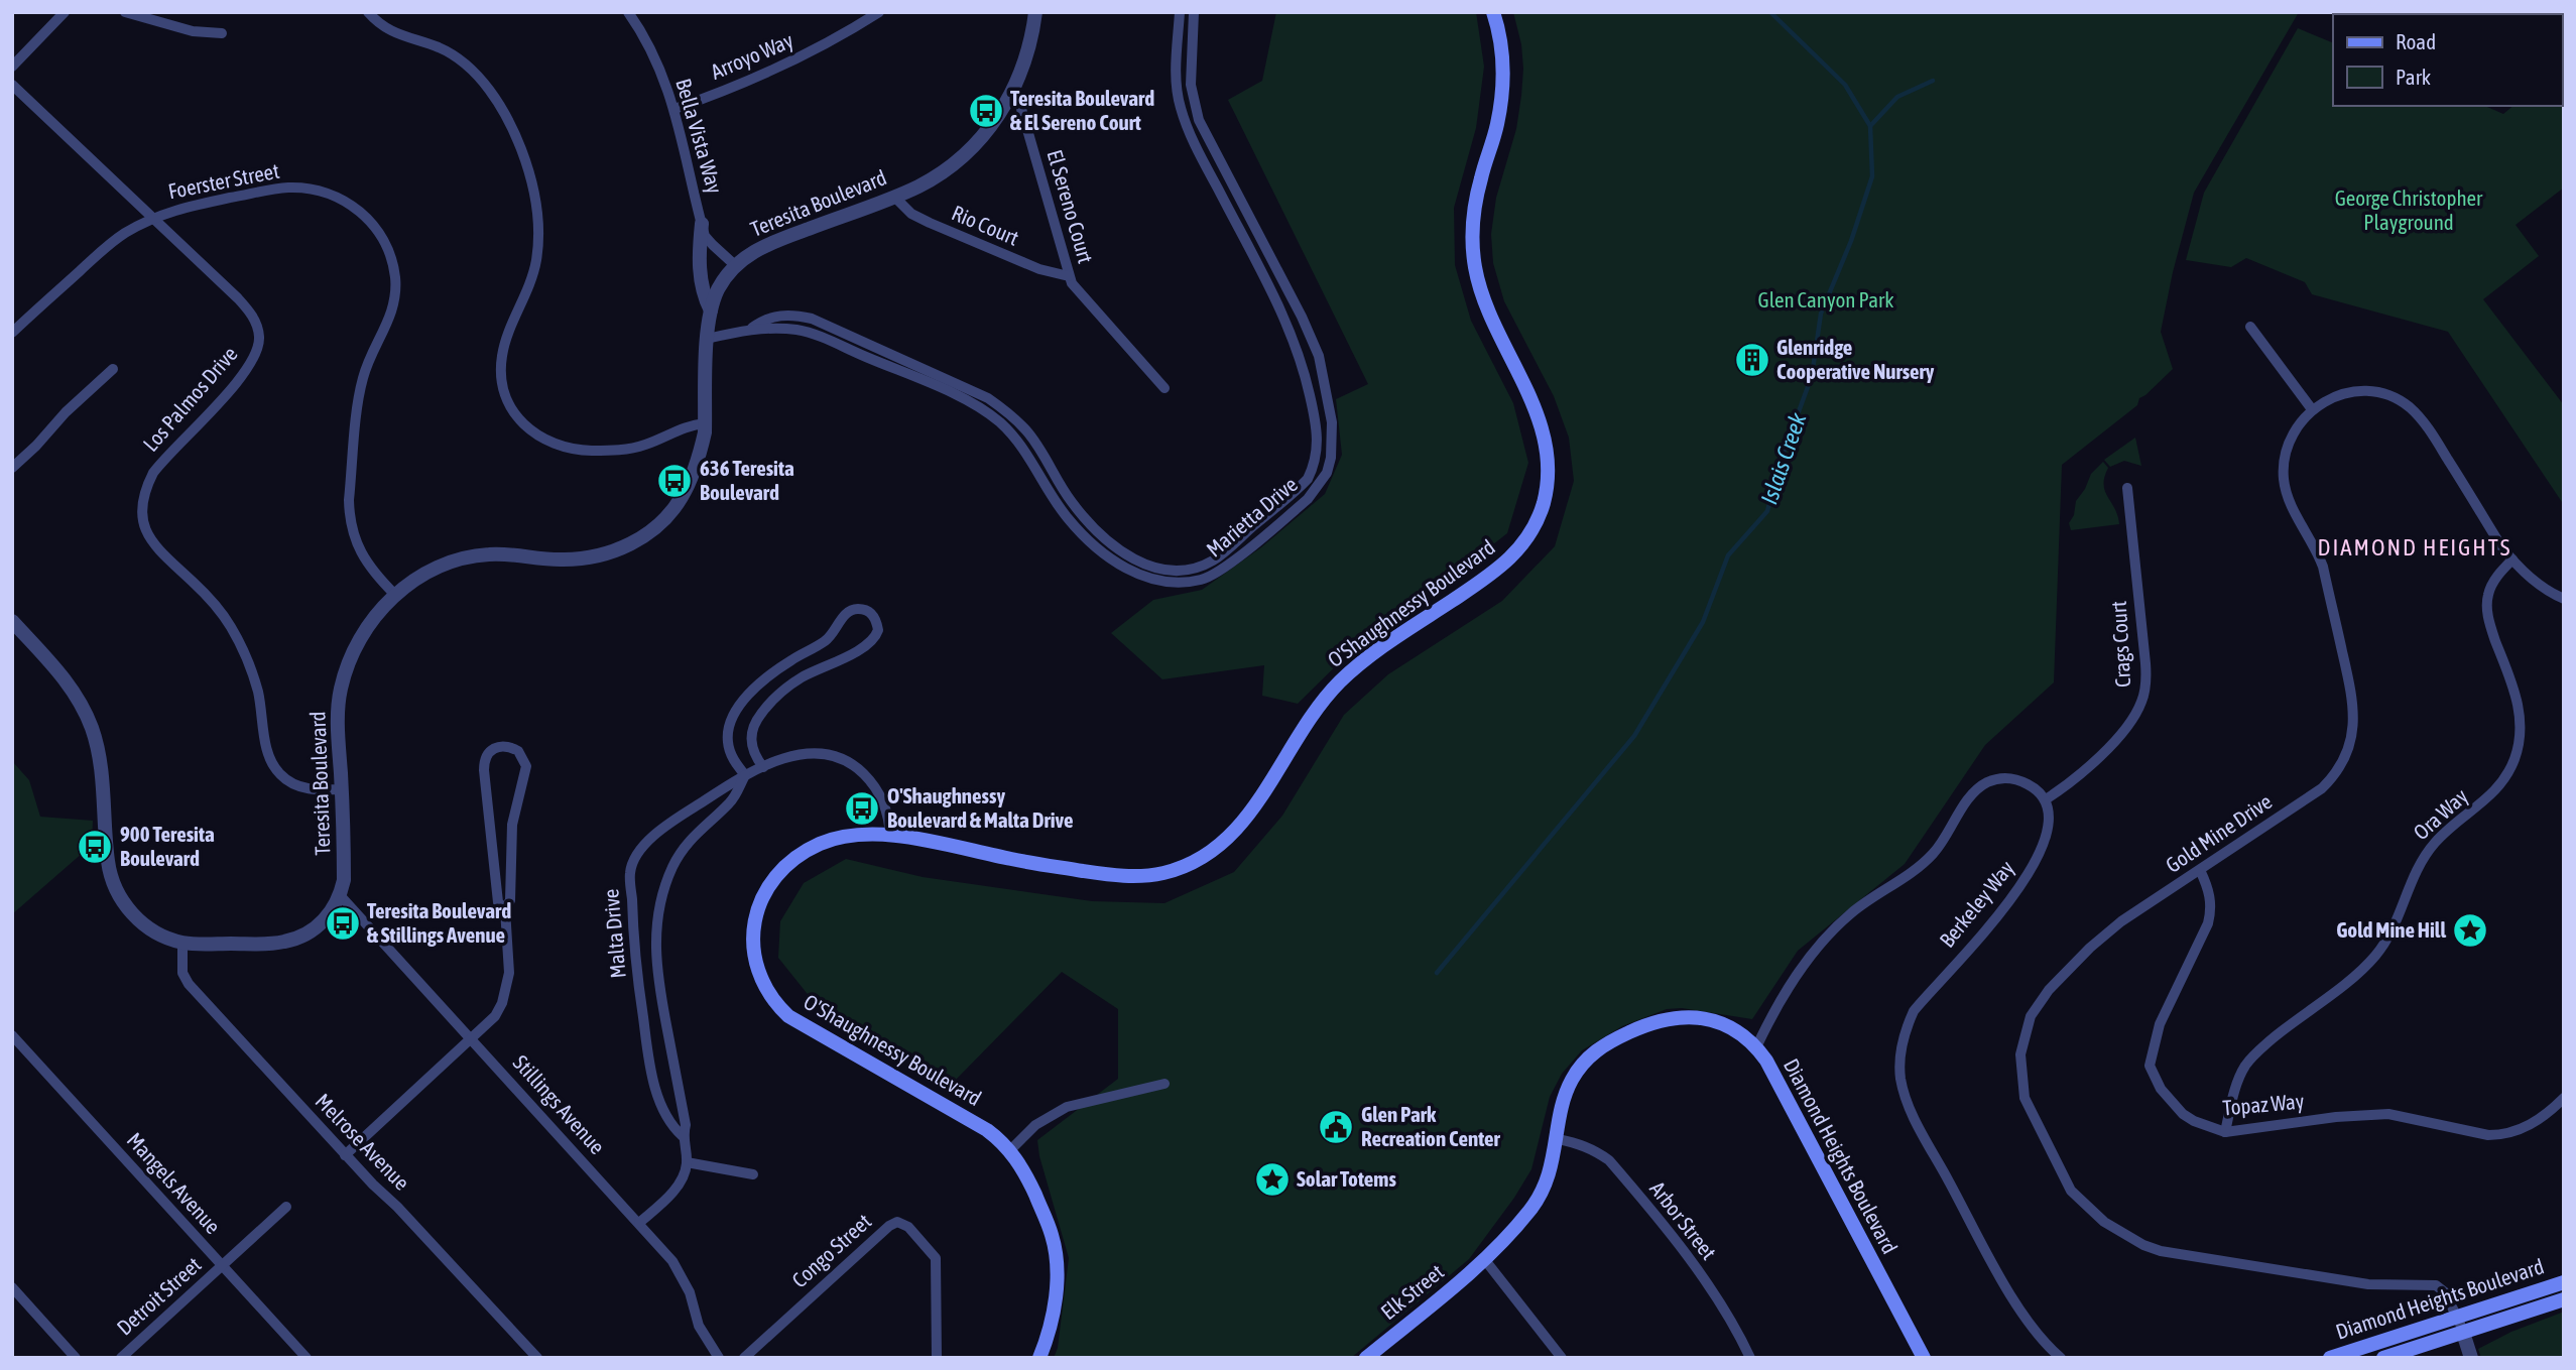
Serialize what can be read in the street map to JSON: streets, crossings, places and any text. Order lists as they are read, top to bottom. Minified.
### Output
{"streets":{"main road":["O'Shaughnessy Boulevard","Diamond Heights Boulevard","Elk Street"],"street":["Arroyo Way","Bella Vista Way","Foerster Street","Teresita Boulevard","El Sereno Court","Rio Court","Los Palmos Drive","Marietta Drive","Crags Court","Ora Way","Gold Mine Drive","Berkeley Way","Malta Drive","Stillings Avenue","Topaz Way","Melrose Avenue","Mangels Avenue","Arbor Street","Congo Street","Detroit Street"]},"crossings":[["Arroyo Way","Bella Vista Way"],["Bella Vista Way","Teresita Boulevard"],["Foerster Street","Teresita Boulevard"],["Foerster Street","Los Palmos Drive"],["Teresita Boulevard","El Sereno Court"],["Teresita Boulevard","Rio Court"],["Teresita Boulevard","Los Palmos Drive"],["Teresita Boulevard","Marietta Drive"],["Teresita Boulevard","Stillings Avenue"],["El Sereno Court","Rio Court"],["O'Shaughnessy Boulevard","Malta Drive"],["Crags Court","Berkeley Way"],["Ora Way","Gold Mine Drive"],["Ora Way","Topaz Way"],["Gold Mine Drive","Topaz Way"],["Gold Mine Drive","Diamond Heights Boulevard"],["Diamond Heights Boulevard","Arbor Street"],["Diamond Heights Boulevard","Elk Street"],["Mangels Avenue","Detroit Street"]],"districts":["DIAMOND HEIGHTS"],"water":["Islais Creek"],"parks":["George Christopher Playground","Glen Canyon Park"],"places":{"bus stop":["Teresita Boulevard & El Sereno Court","636 Teresita Boulevard","O'Shaughnessy Boulevard & Malta Drive","900 Teresita Boulevard","Teresita Boulevard & Stillings Avenue"],"building":["Glenridge Cooperative Nursery"],"place":["Gold Mine Hill","Solar Totems"],"public building":["Glen Park Recreation Center"]},"legend":["Road","Park"]}
